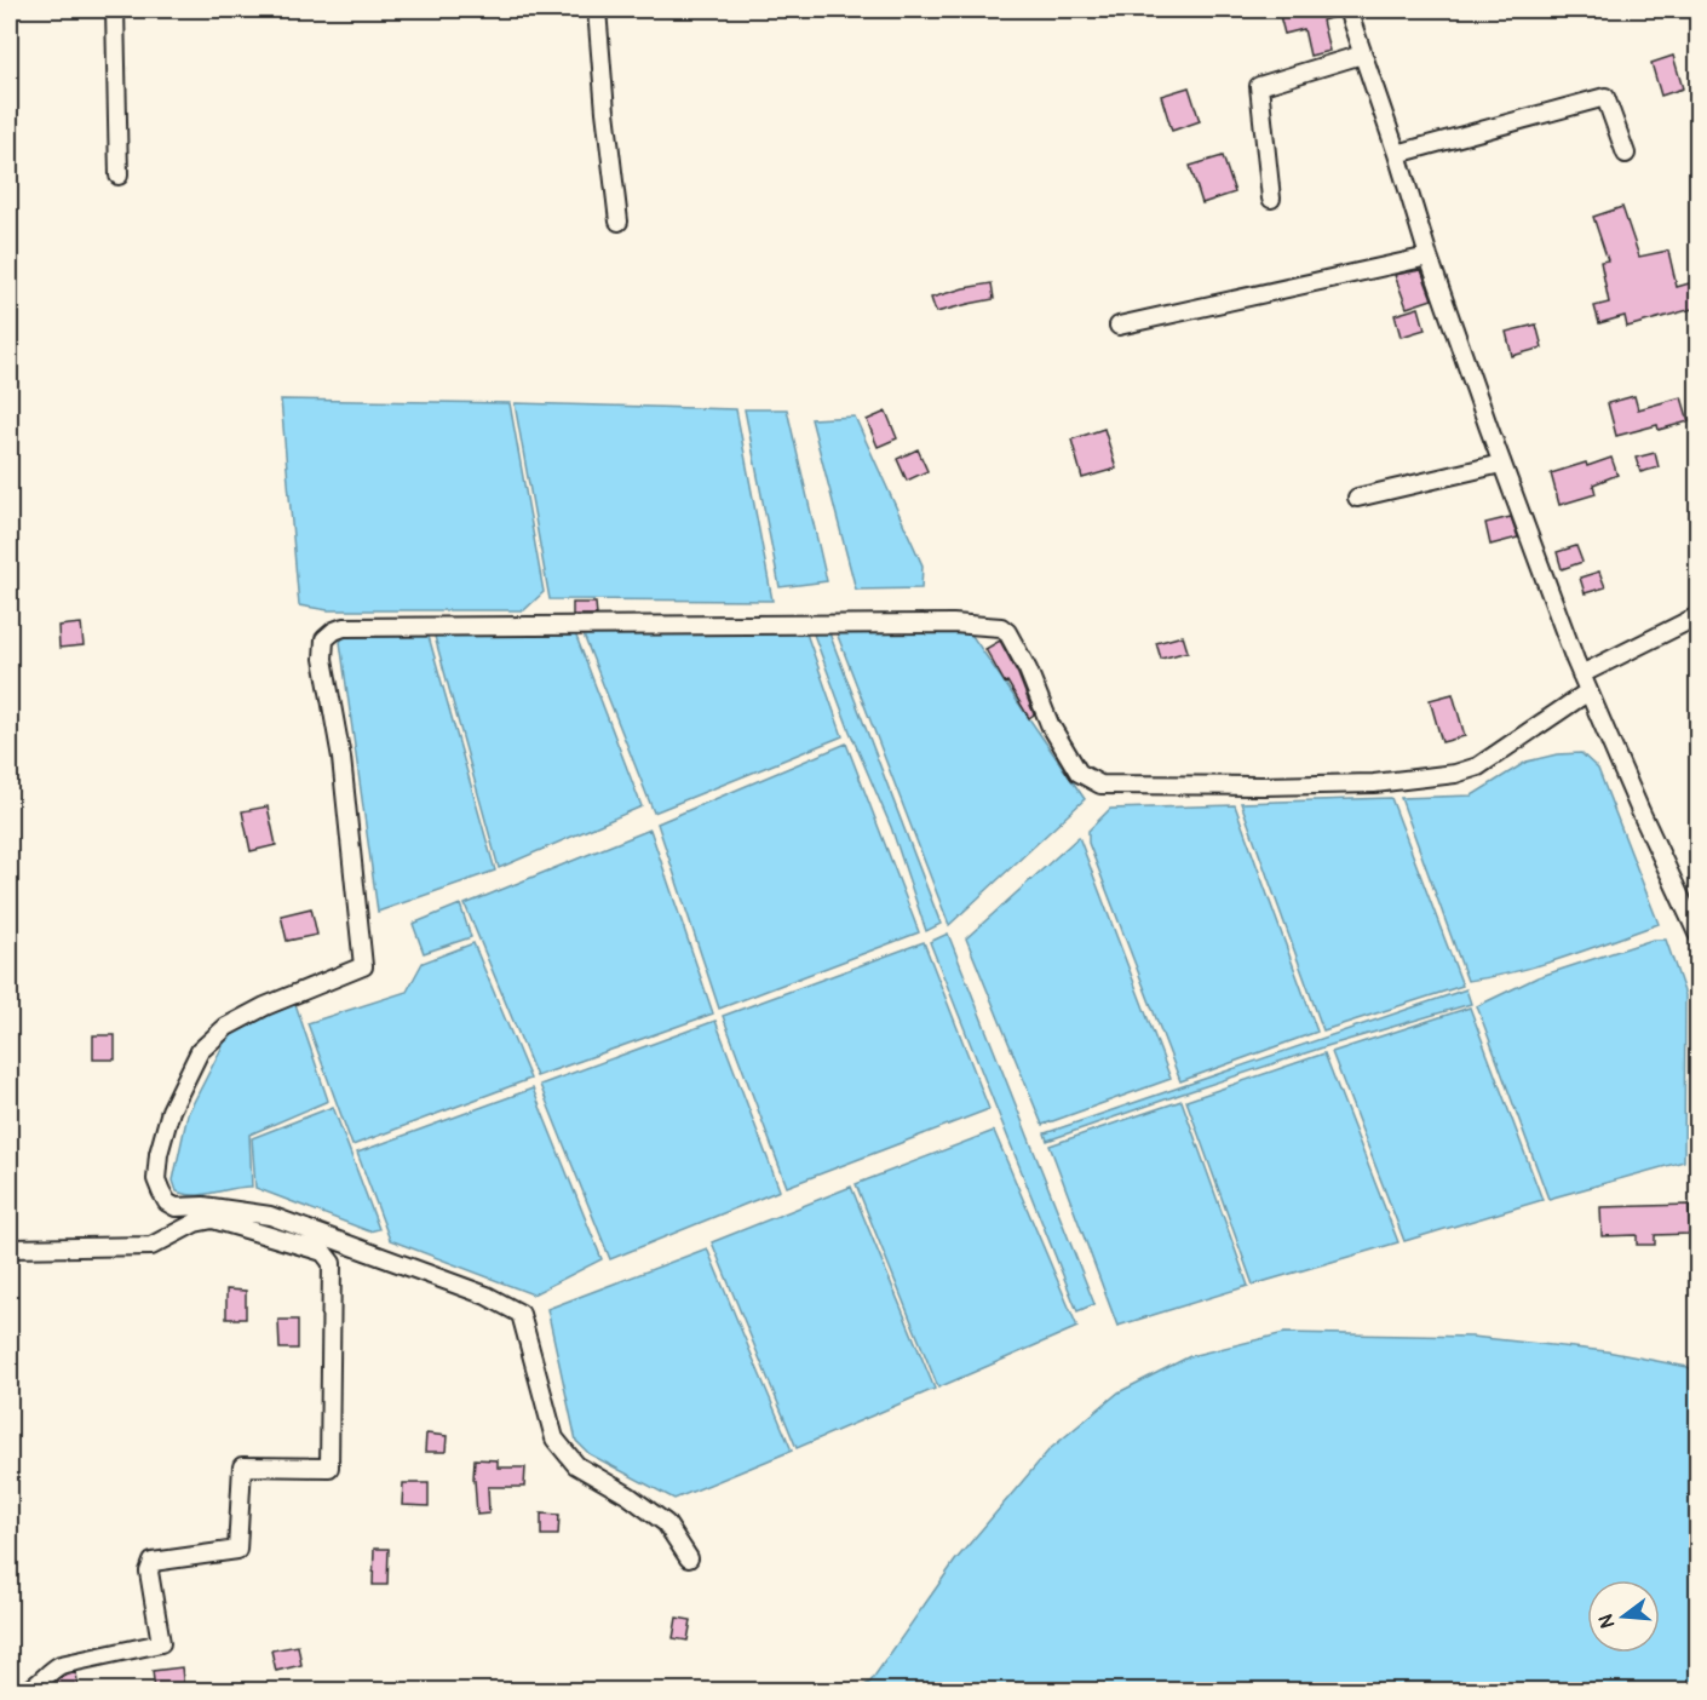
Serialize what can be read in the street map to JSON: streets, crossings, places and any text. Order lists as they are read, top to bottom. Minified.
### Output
{"north":"left"}
